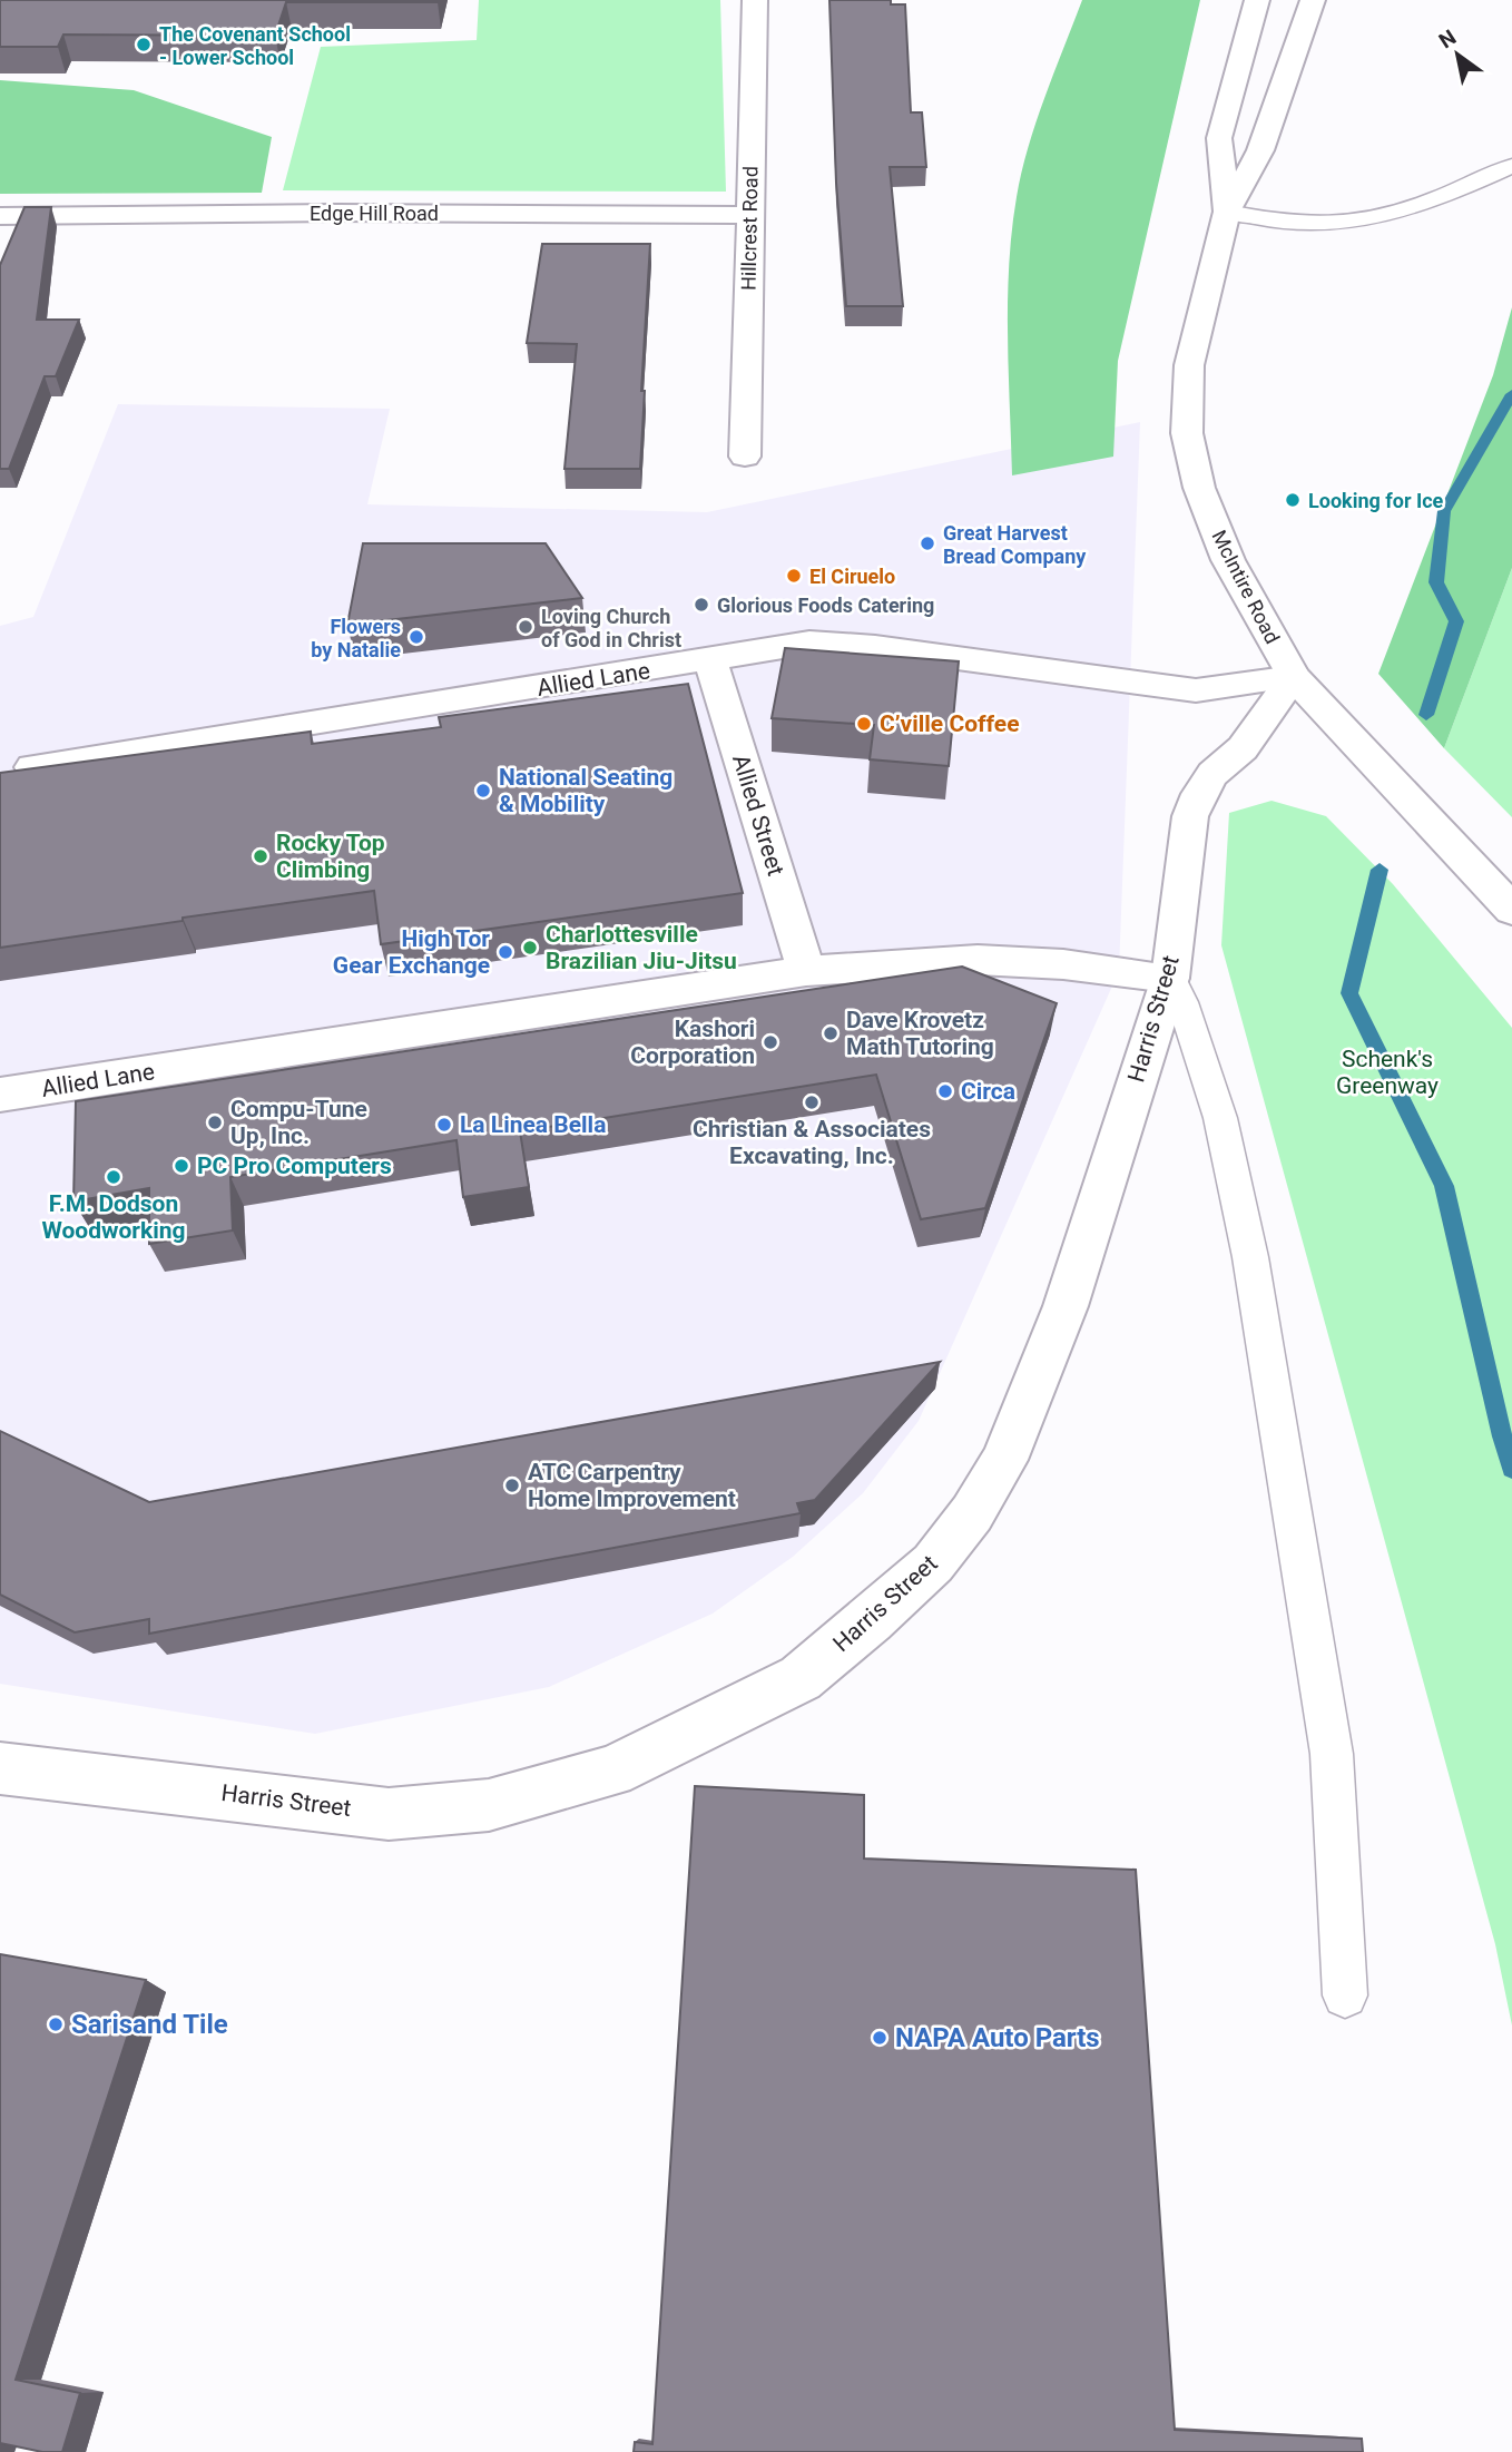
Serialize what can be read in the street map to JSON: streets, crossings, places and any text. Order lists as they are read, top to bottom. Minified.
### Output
{"streets":{"street":["Edge Hill Road","Hillcrest Road","McIntire Road","Allied Lane","Allied Street","Harris Street"]},"crossings":[["Edge Hill Road","Hillcrest Road"],["McIntire Road","Allied Lane"],["McIntire Road","Harris Street"],["Allied Lane","Allied Street"],["Allied Lane","Harris Street"]],"parks":["Schenk's Greenway"],"places":["The Covenant School - Lower School","Looking for Ice","Great Harvest Bread Company","El Ciruelo","Glorious Foods Catering","Loving Church of God in Christ","Flowers by Natalie","C’ville Coffee","National Seating & Mobility","Rocky Top Climbing","Charlottesville Brazilian Jiu-Jitsu","High Tor Gear Exchange","Dave Krovetz Math Tutoring","Kashori Corporation","Circa","Christian & Associates Excavating, Inc.","Compu-Tune Up, Inc.","La Linea Bella","PC Pro Computers","F.M. Dodson Woodworking","ATC Carpentry Home Improvement","Sarisand Tile","NAPA Auto Parts"],"north":"top left"}
